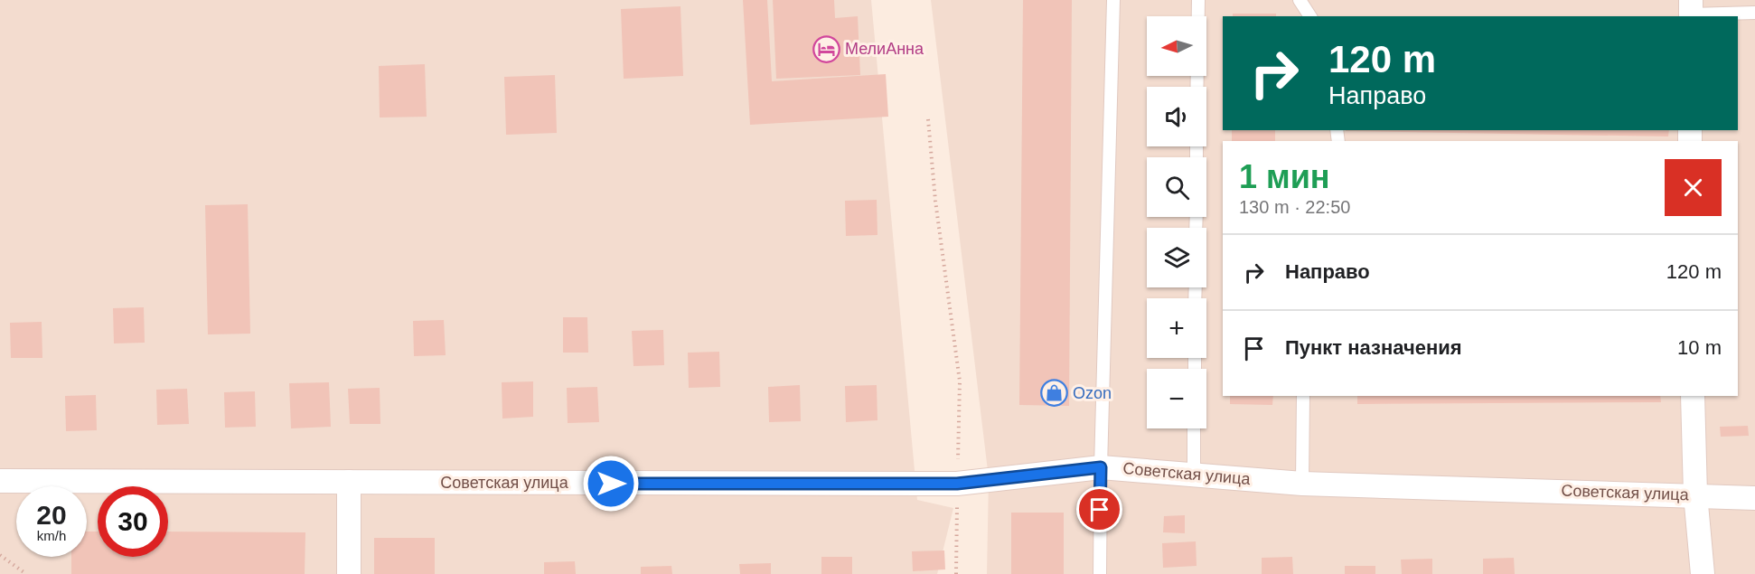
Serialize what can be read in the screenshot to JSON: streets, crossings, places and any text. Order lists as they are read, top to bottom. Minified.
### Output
{"streets":{"street":["Советская улица"]},"places":{"hotel":["МелиАнна"],"shop":["Ozon"]},"north":"left","page":{"map_buttons":["+","−"],"turn":["120 m","Направо"],"heading":["1 мин","130 m · 22:50"],"list":[{"name":"Направо","value":"120 m"},{"name":"Пункт назначения","value":"10 m"}],"speed":"20 km/h","limit":"30"}}
